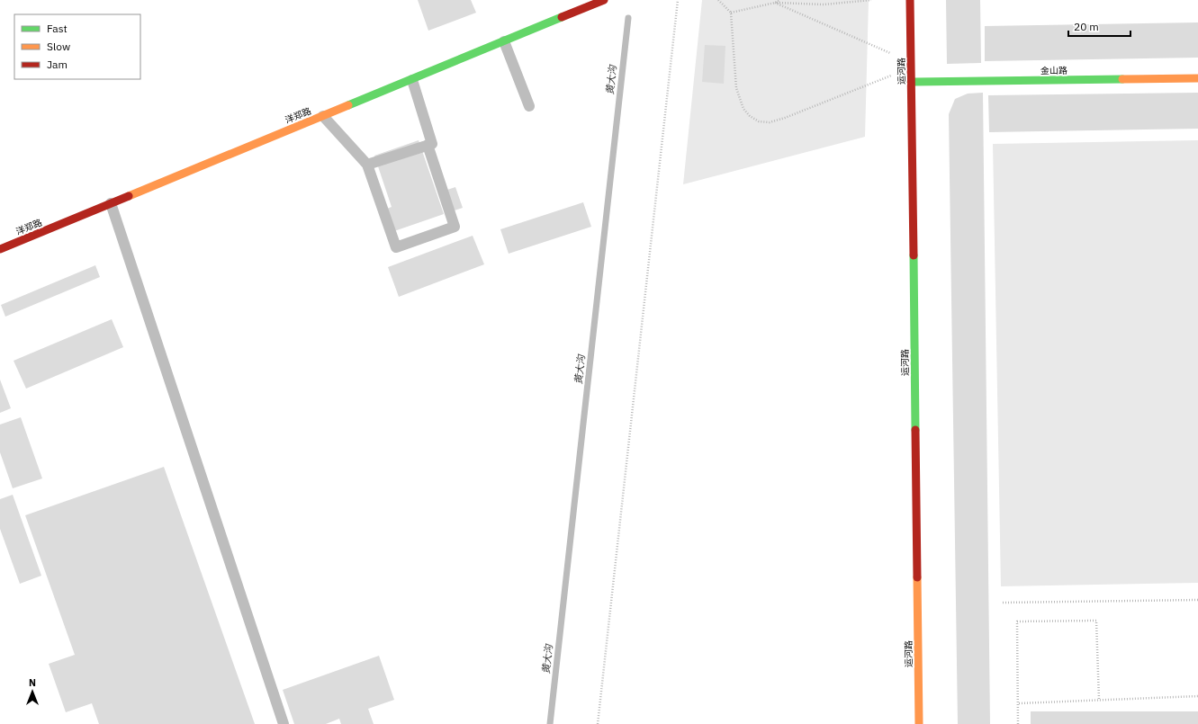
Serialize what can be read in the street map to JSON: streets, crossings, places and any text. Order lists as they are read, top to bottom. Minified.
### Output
{"streets":{"street":["金山路","运河路","洋郑路"]},"crossings":[["金山路","运河路"]],"water":["黄大沟"],"legend":["Fast","Slow","Jam"],"scale_bar":"20 m","north":"top"}
